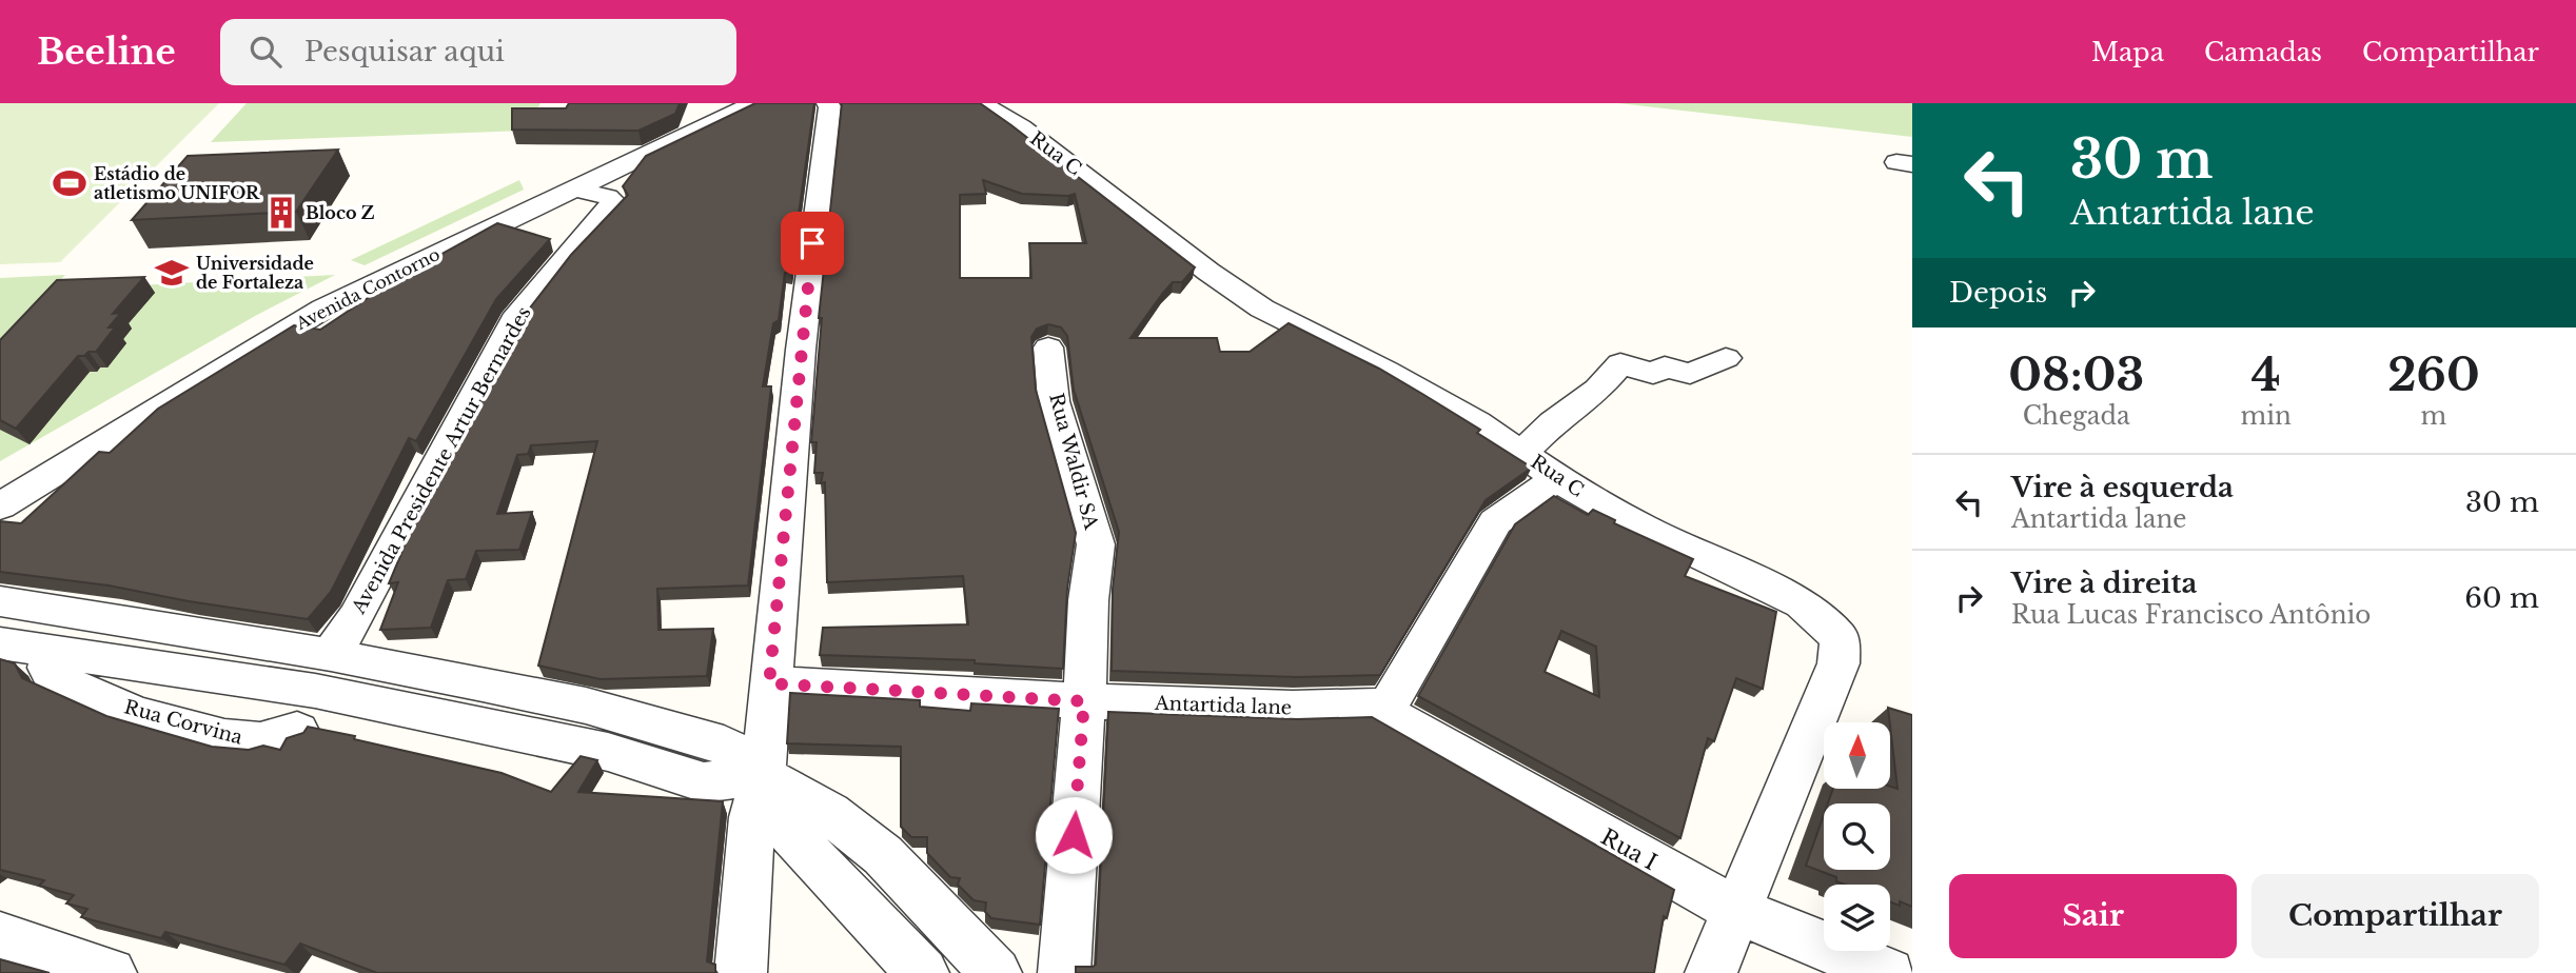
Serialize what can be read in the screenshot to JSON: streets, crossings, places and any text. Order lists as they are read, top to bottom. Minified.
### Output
{"streets":{"street":["Rua C","Avenida Contorno","Avenida Presidente Artur Bernardes","Rua Waldir SA","Antartida lane","Rua Corvina","Rua I"]},"crossings":[["Rua C","Rua I"],["Avenida Contorno","Avenida Presidente Artur Bernardes"],["Rua Waldir SA","Antartida lane"],["Antartida lane","Rua I"]],"places":{"sports":["Estádio de atletismo UNIFOR"],"building":["Bloco Z"],"school or university":["Universidade de Fortaleza"]},"north":"top","page":{"header":"Beeline","search":"Pesquisar aqui","nav":["Mapa","Camadas","Compartilhar"],"turn":["30 m","Antartida lane"],"then":"Depois","eta":["08:03","Chegada","4","min","260","m"],"list":[{"name":"Vire à esquerda","note":"Antartida lane","value":"30 m"},{"name":"Vire à direita","note":"Rua Lucas Francisco Antônio","value":"60 m"}],"buttons":["Sair","Compartilhar"]}}
